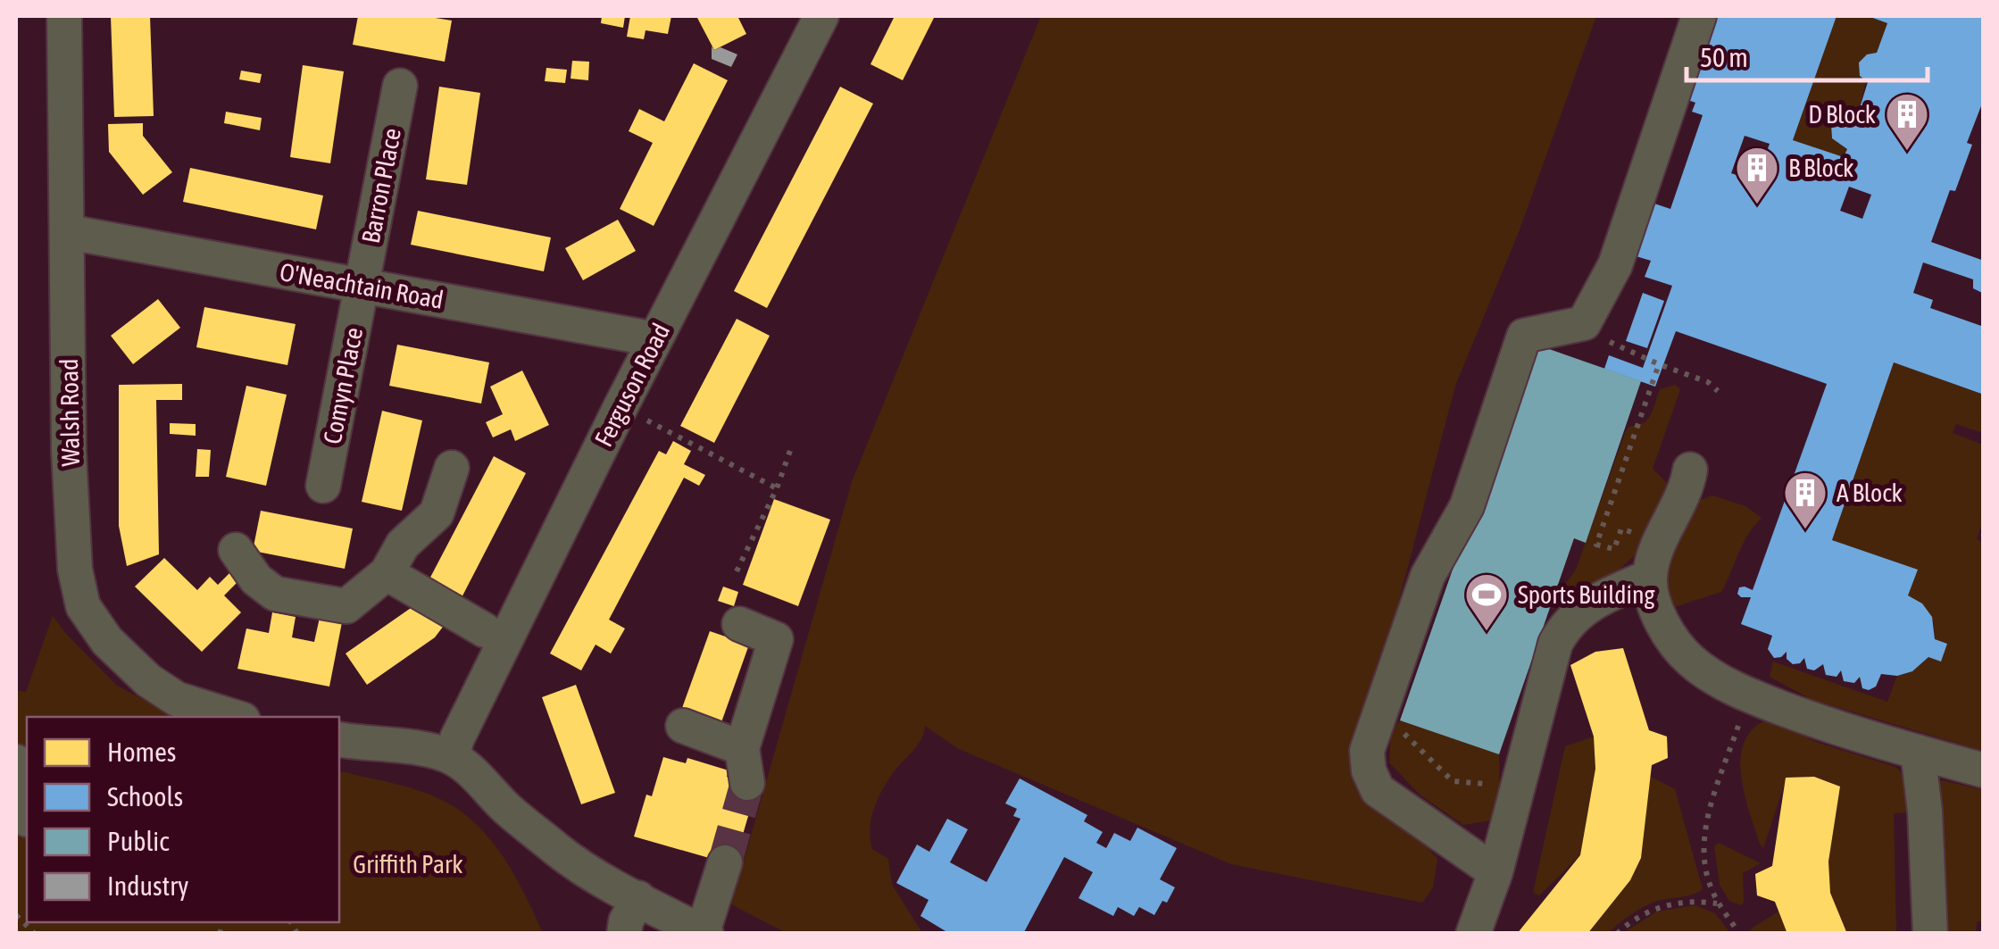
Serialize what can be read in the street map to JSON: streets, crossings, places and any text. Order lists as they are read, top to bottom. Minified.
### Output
{"streets":{"street":["Barron Place","O'Neachtain Road","Ferguson Road","Comyn Place","Walsh Road"]},"crossings":[["Barron Place","O'Neachtain Road"],["Barron Place","Comyn Place"],["O'Neachtain Road","Ferguson Road"],["O'Neachtain Road","Comyn Place"],["O'Neachtain Road","Walsh Road"]],"parks":["Griffith Park"],"places":{"building":["D Block","B Block","A Block"],"sports":["Sports Building"]},"legend":["Homes","Schools","Public","Industry"],"scale_bar":"50 m"}
